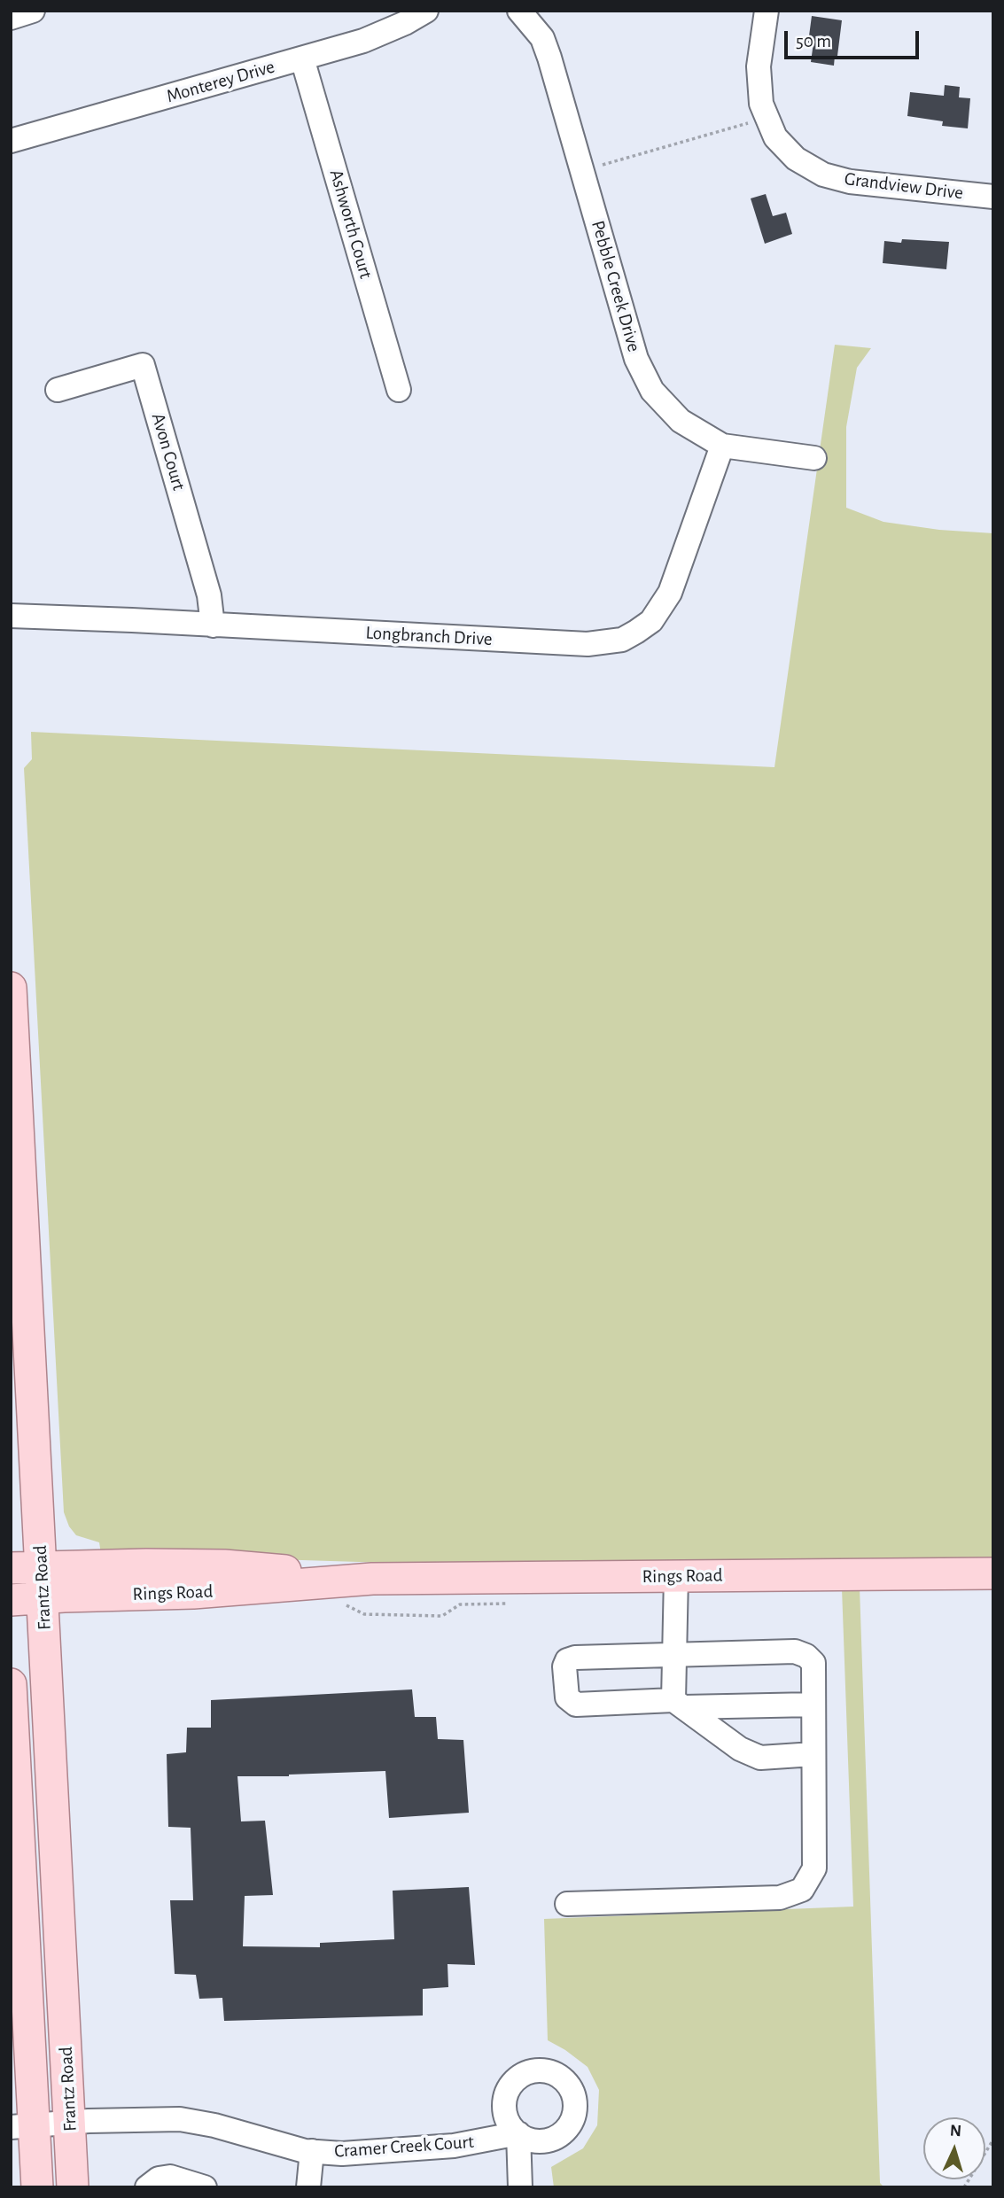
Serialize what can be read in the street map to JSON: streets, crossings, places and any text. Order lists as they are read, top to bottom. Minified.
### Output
{"streets":{"main road":["Rings Road","Frantz Road"],"street":["Monterey Drive","Grandview Drive","Ashworth Court","Pebble Creek Drive","Avon Court","Longbranch Drive","Cramer Creek Court"]},"crossings":[["Monterey Drive","Ashworth Court"],["Pebble Creek Drive","Longbranch Drive"],["Avon Court","Longbranch Drive"],["Rings Road","Frantz Road"],["Frantz Road","Cramer Creek Court"]],"scale_bar":"50 m","north":"top"}
